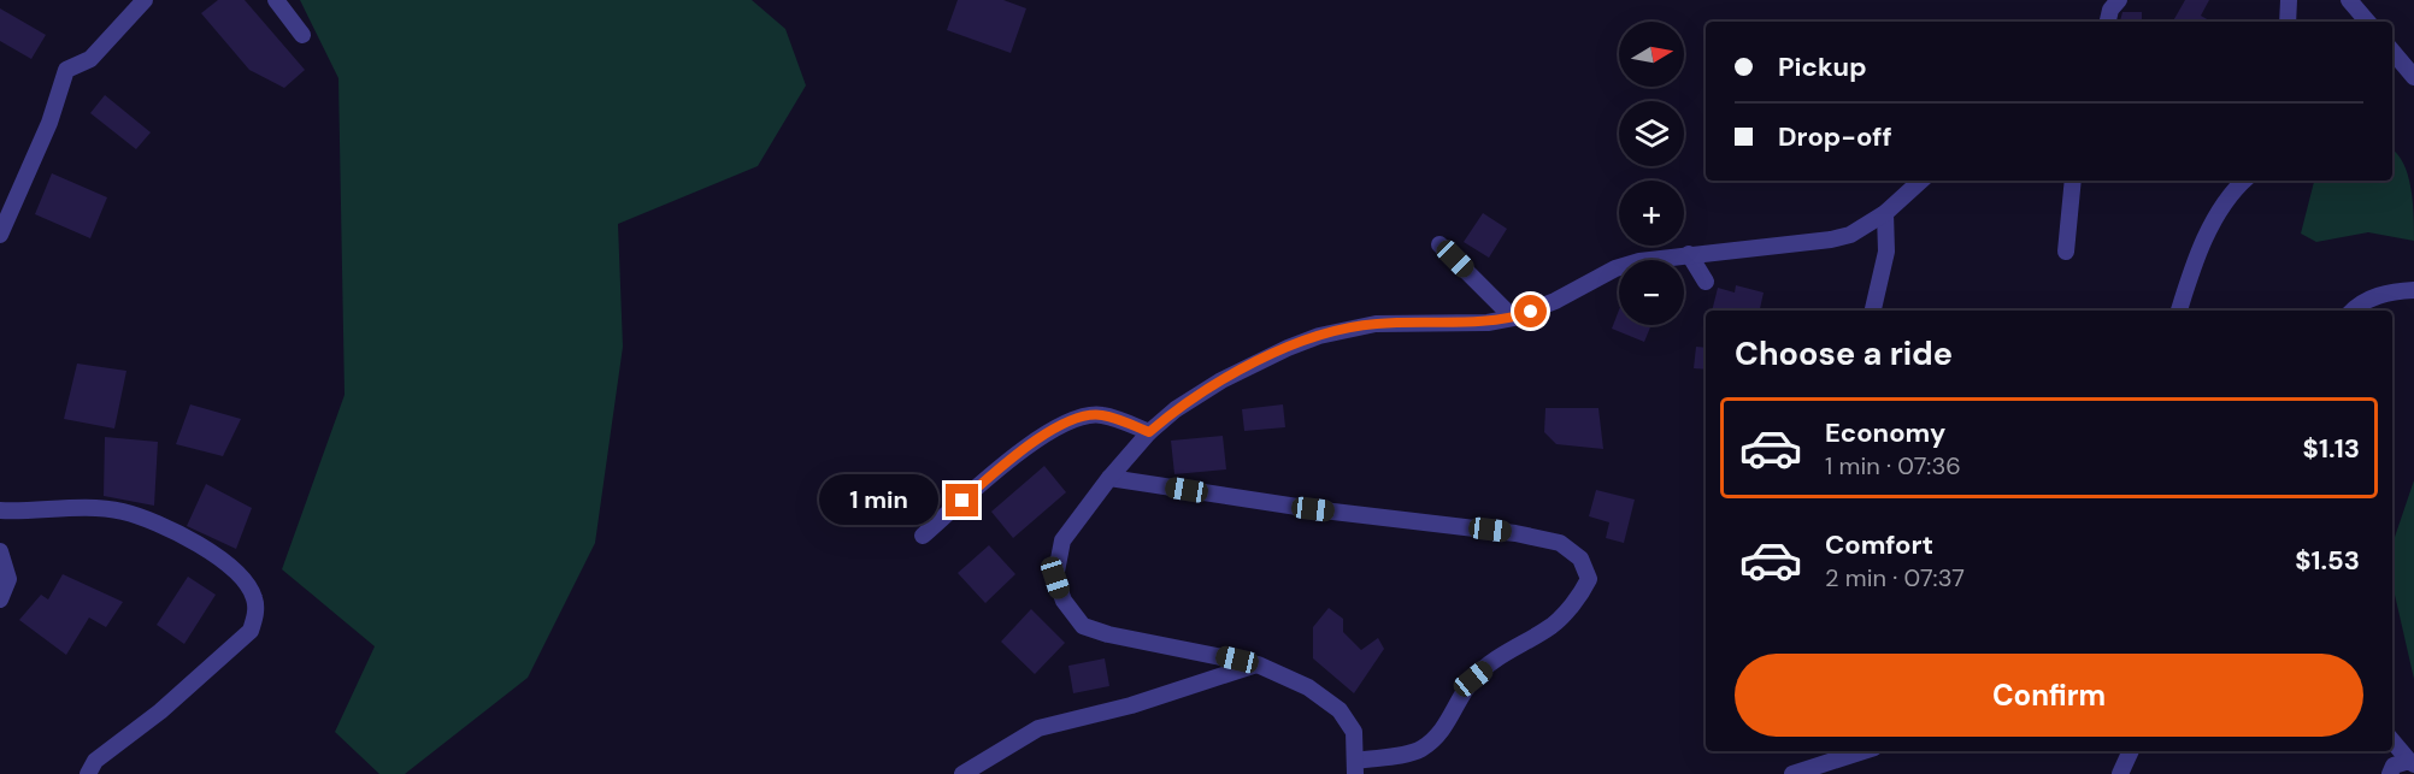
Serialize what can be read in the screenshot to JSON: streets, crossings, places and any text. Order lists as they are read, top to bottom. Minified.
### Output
{"north":"right","page":{"map_buttons":["+","−"],"banner":["Pickup","Drop-off"],"heading":"Choose a ride","list":[{"name":"Economy","note":"1 min · 07:36","value":"$1.13"},{"name":"Comfort","note":"2 min · 07:37","value":"$1.53"}],"bubble":"1 min","buttons":"Confirm"}}
